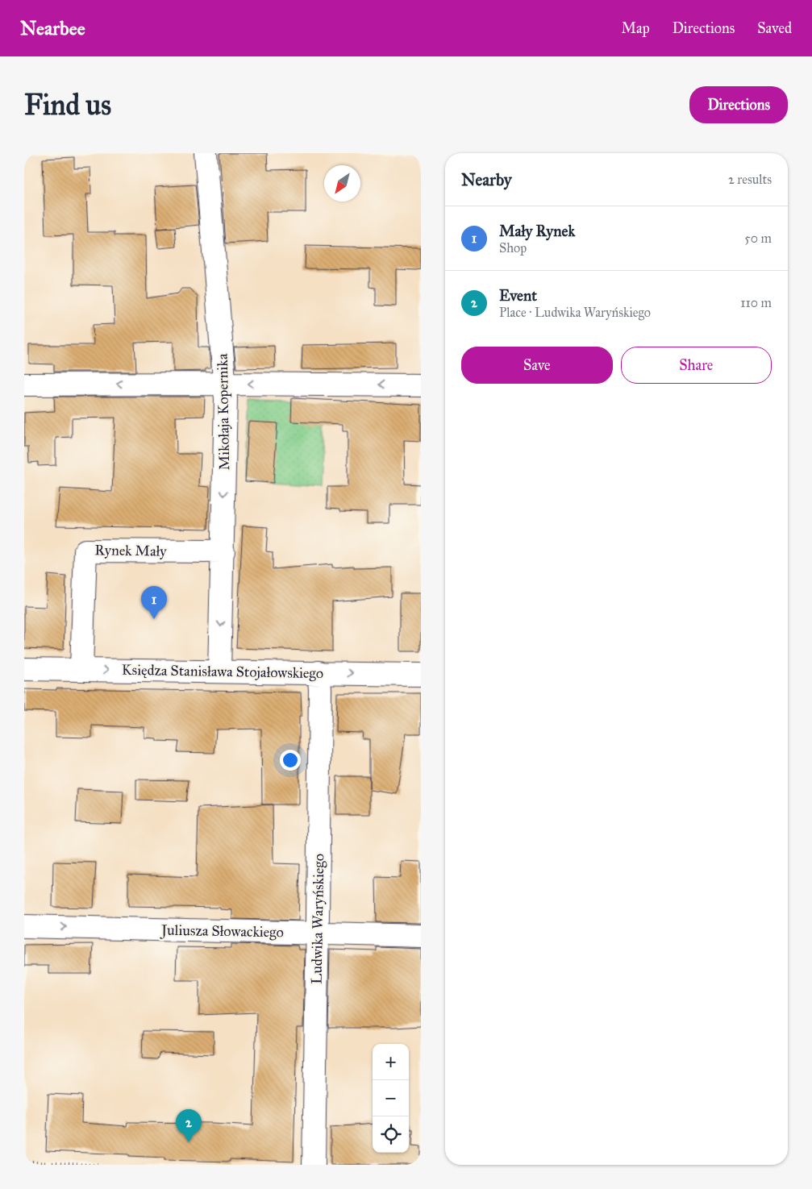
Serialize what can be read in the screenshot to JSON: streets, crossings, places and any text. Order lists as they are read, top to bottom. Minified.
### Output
{"streets":{"street":["Mikołaja Kopernika","Rynek Mały","Księdza Stanisława Stojałowskiego","Ludwika Waryńskiego","Juliusza Słowackiego"]},"crossings":[["Mikołaja Kopernika","Rynek Mały"],["Mikołaja Kopernika","Księdza Stanisława Stojałowskiego"],["Rynek Mały","Księdza Stanisława Stojałowskiego"],["Księdza Stanisława Stojałowskiego","Ludwika Waryńskiego"],["Ludwika Waryńskiego","Juliusza Słowackiego"]],"one_way":["Mikołaja Kopernika","Księdza Stanisława Stojałowskiego","Juliusza Słowackiego"],"north":"bottom left","page":{"header":"Nearbee","nav":["Map","Directions","Saved"],"buttons":["Directions",["Save","Share"]],"title":"Find us","heading":["Nearby","2 results"],"list":[{"mark":"1","name":"Mały Rynek","note":"Shop","value":"50 m"},{"mark":"2","name":"Event","note":"Place · Ludwika Waryńskiego","value":"110 m"}],"pins":["1","2"],"map_buttons":["+","−"]}}
